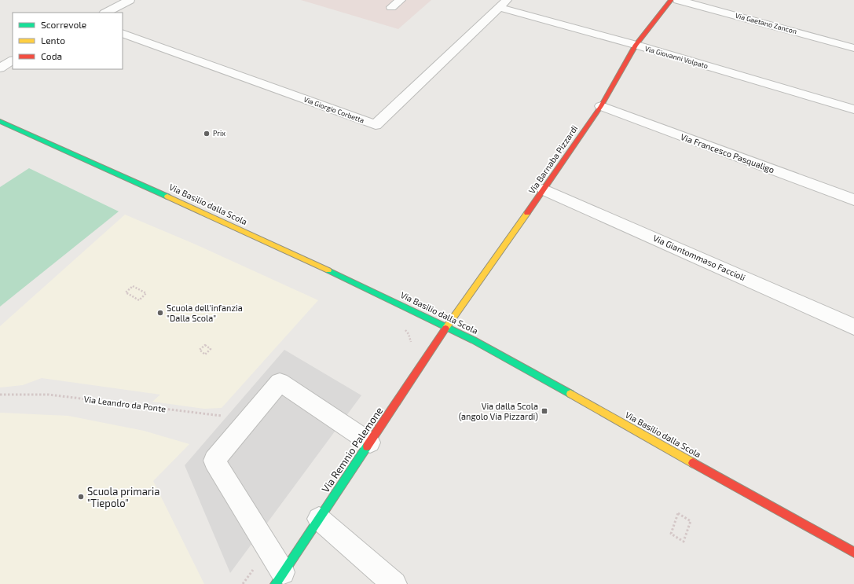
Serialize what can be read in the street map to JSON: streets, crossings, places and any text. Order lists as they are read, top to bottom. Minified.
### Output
{"streets":{"street":["Via Gaetano Zancon","Via Giovanni Volpato","Via Giorgio Corbetta","Via Francesco Pasqualigo","Via Barnaba Pizzardi","Via Basilio dalla Scola","Via Giantommaso Faccioli","Via Remnio Palemone"],"path":["Via Leandro da Ponte"]},"crossings":[["Via Giovanni Volpato","Via Giorgio Corbetta"],["Via Giovanni Volpato","Via Barnaba Pizzardi"],["Via Francesco Pasqualigo","Via Barnaba Pizzardi"],["Via Barnaba Pizzardi","Via Basilio dalla Scola"],["Via Barnaba Pizzardi","Via Giantommaso Faccioli"],["Via Barnaba Pizzardi","Via Remnio Palemone"],["Via Basilio dalla Scola","Via Remnio Palemone"]],"places":{"other":["Prix","Scuola dell'infanzia \"Dalla Scola\"","Scuola primaria \"Tiepolo\""],"transit":["Via dalla Scola (angolo Via Pizzardi)"]},"legend":["Scorrevole","Lento","Coda"]}
